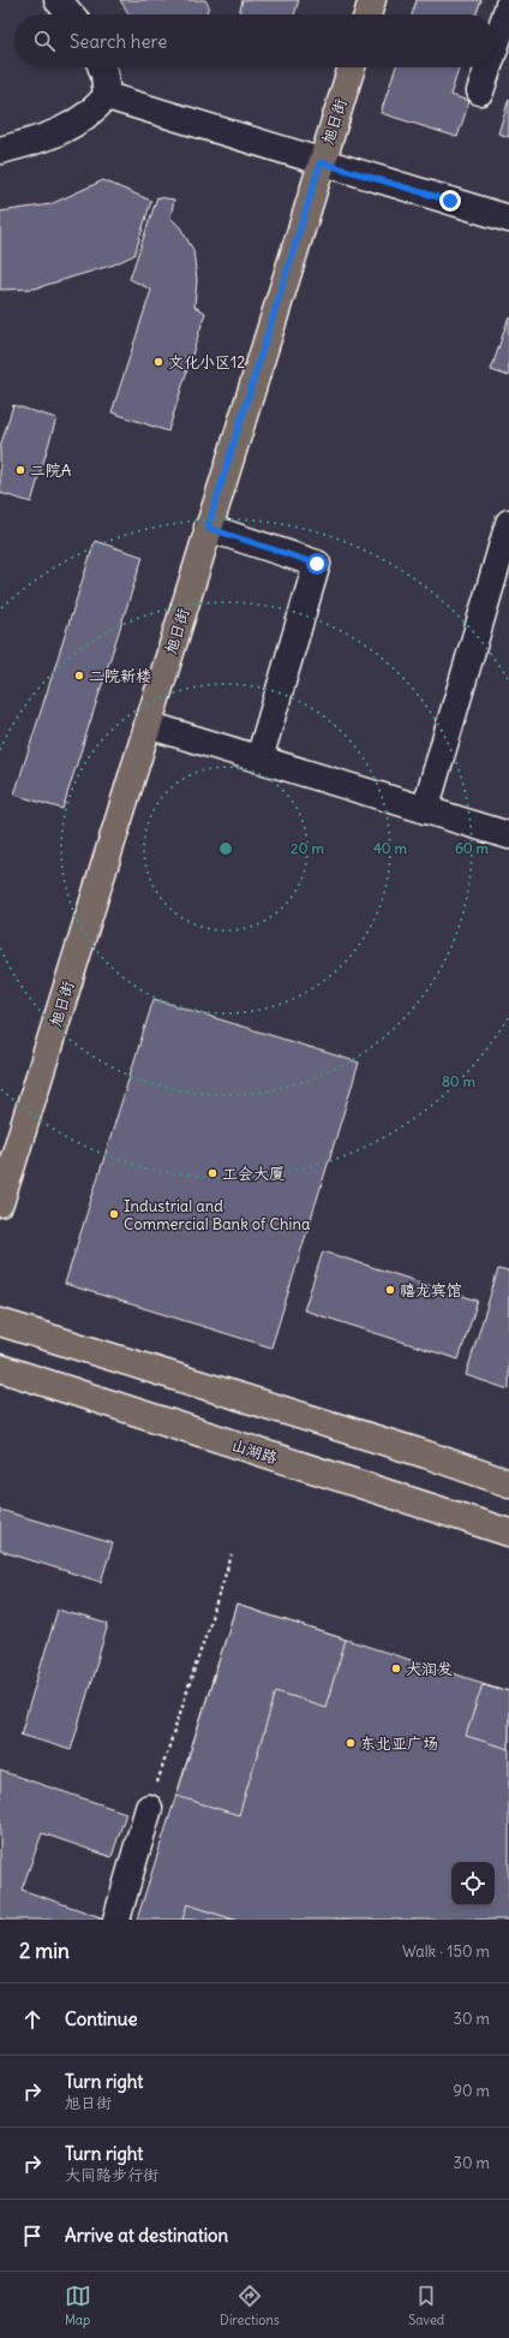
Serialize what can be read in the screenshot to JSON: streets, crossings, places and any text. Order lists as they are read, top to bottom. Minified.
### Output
{"streets":{"main road":["旭日街","山湖路"]},"places":["文化小区12","二院A","二院新楼","工会大厦","Industrial and Commercial Bank of China","禧龙宾馆","大润发","东北亚广场"],"page":{"search":"Search here","heading":["2 min","Walk · 150 m"],"list":[["Continue","30 m"],["Turn right","旭日街","90 m"],["Turn right","大同路步行街","30 m"],"Arrive at destination"],"nav":["Map","Directions","Saved"]},"rings":["20 m","40 m","60 m","80 m"]}
